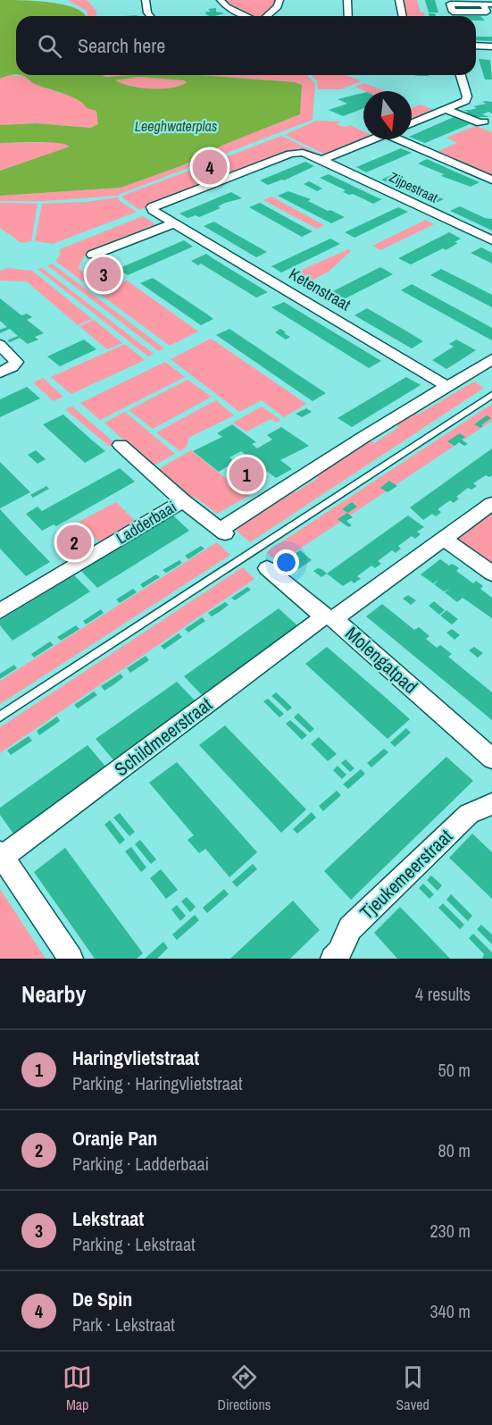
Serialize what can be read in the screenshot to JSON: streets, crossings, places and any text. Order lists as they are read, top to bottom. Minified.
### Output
{"streets":{"street":["Zijpestraat","Ketenstraat","Ladderbaai","Molengatpad","Schildmeerstraat","Tjeukemeerstraat"]},"crossings":[["Zijpestraat","Ketenstraat"],["Molengatpad","Schildmeerstraat"]],"water":["Leeghwaterplas"],"north":"bottom","page":{"search":"Search here","pins":["4","3","1","2"],"heading":["Nearby","4 results"],"list":[{"mark":"1","name":"Haringvlietstraat","note":"Parking · Haringvlietstraat","value":"50 m"},{"mark":"2","name":"Oranje Pan","note":"Parking · Ladderbaai","value":"80 m"},{"mark":"3","name":"Lekstraat","note":"Parking · Lekstraat","value":"230 m"},{"mark":"4","name":"De Spin","note":"Park · Lekstraat","value":"340 m"}],"nav":["Map","Directions","Saved"]}}
